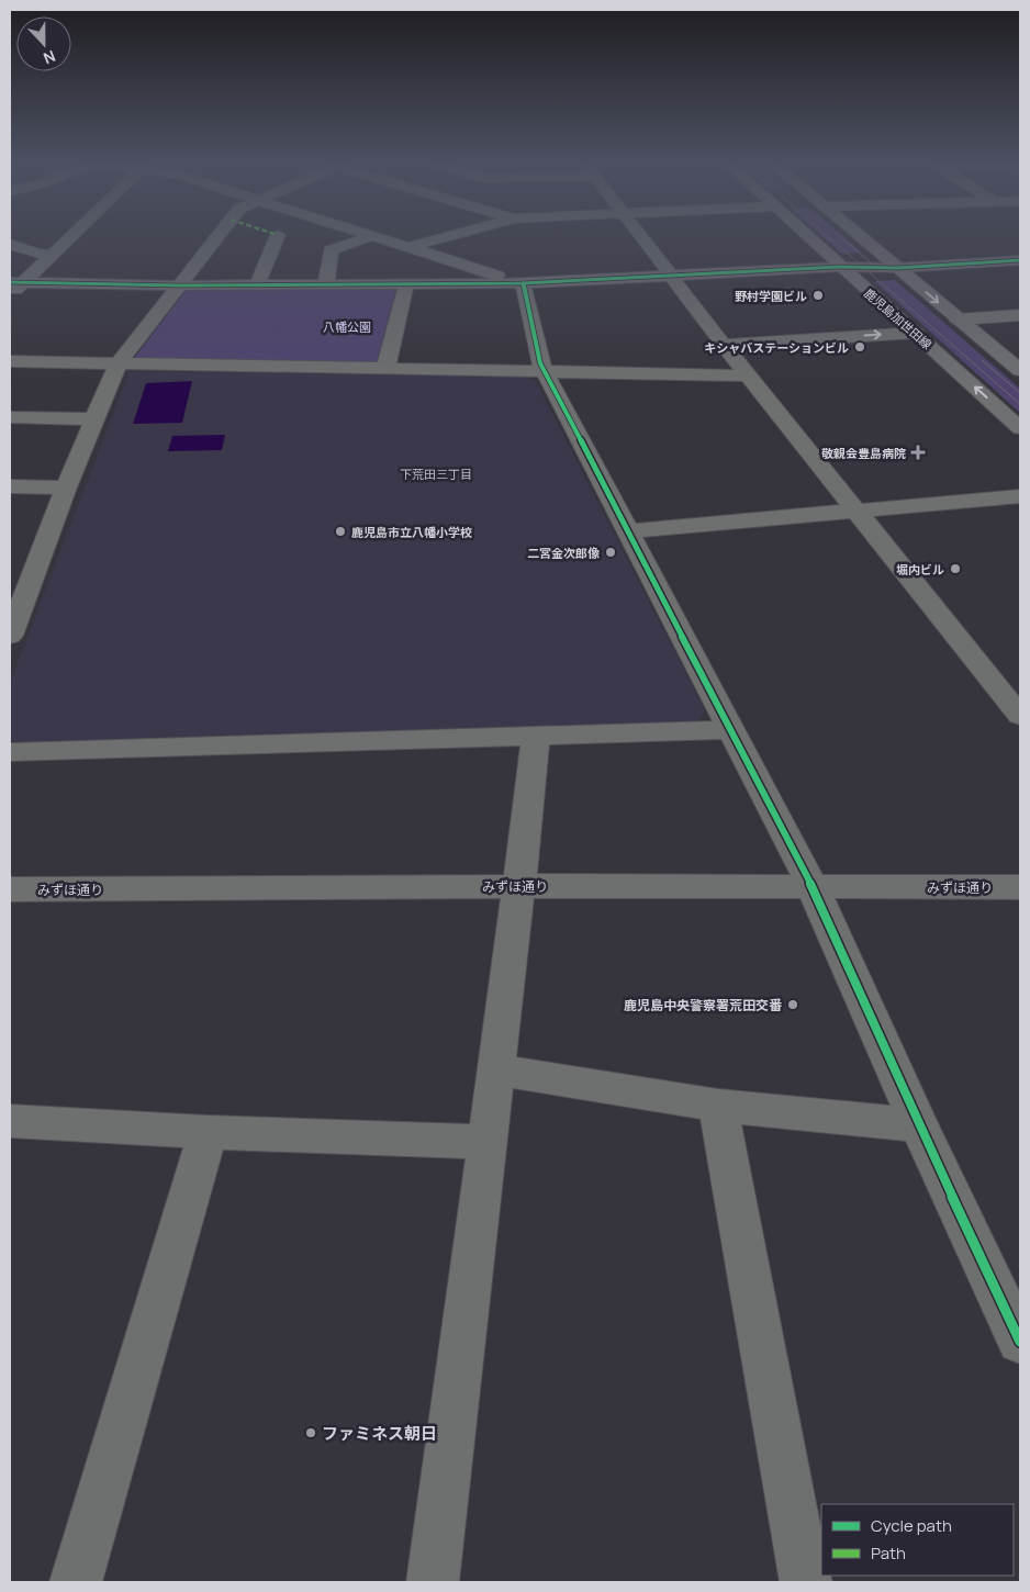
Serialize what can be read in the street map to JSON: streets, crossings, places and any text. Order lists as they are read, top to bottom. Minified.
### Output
{"streets":{"main road":["鹿児島加世田線"],"street":["みずほ通り"]},"districts":["下荒田三丁目"],"parks":["八幡公園"],"places":{"other":["野村学園ビル","キシャバステーションビル","鹿児島市立八幡小学校","二宮金次郎像","堀内ビル","鹿児島中央警察署荒田交番","ファミネス朝日"],"health":["敬親会豊島病院"]},"legend":["Cycle path","Path"],"north":"bottom"}
